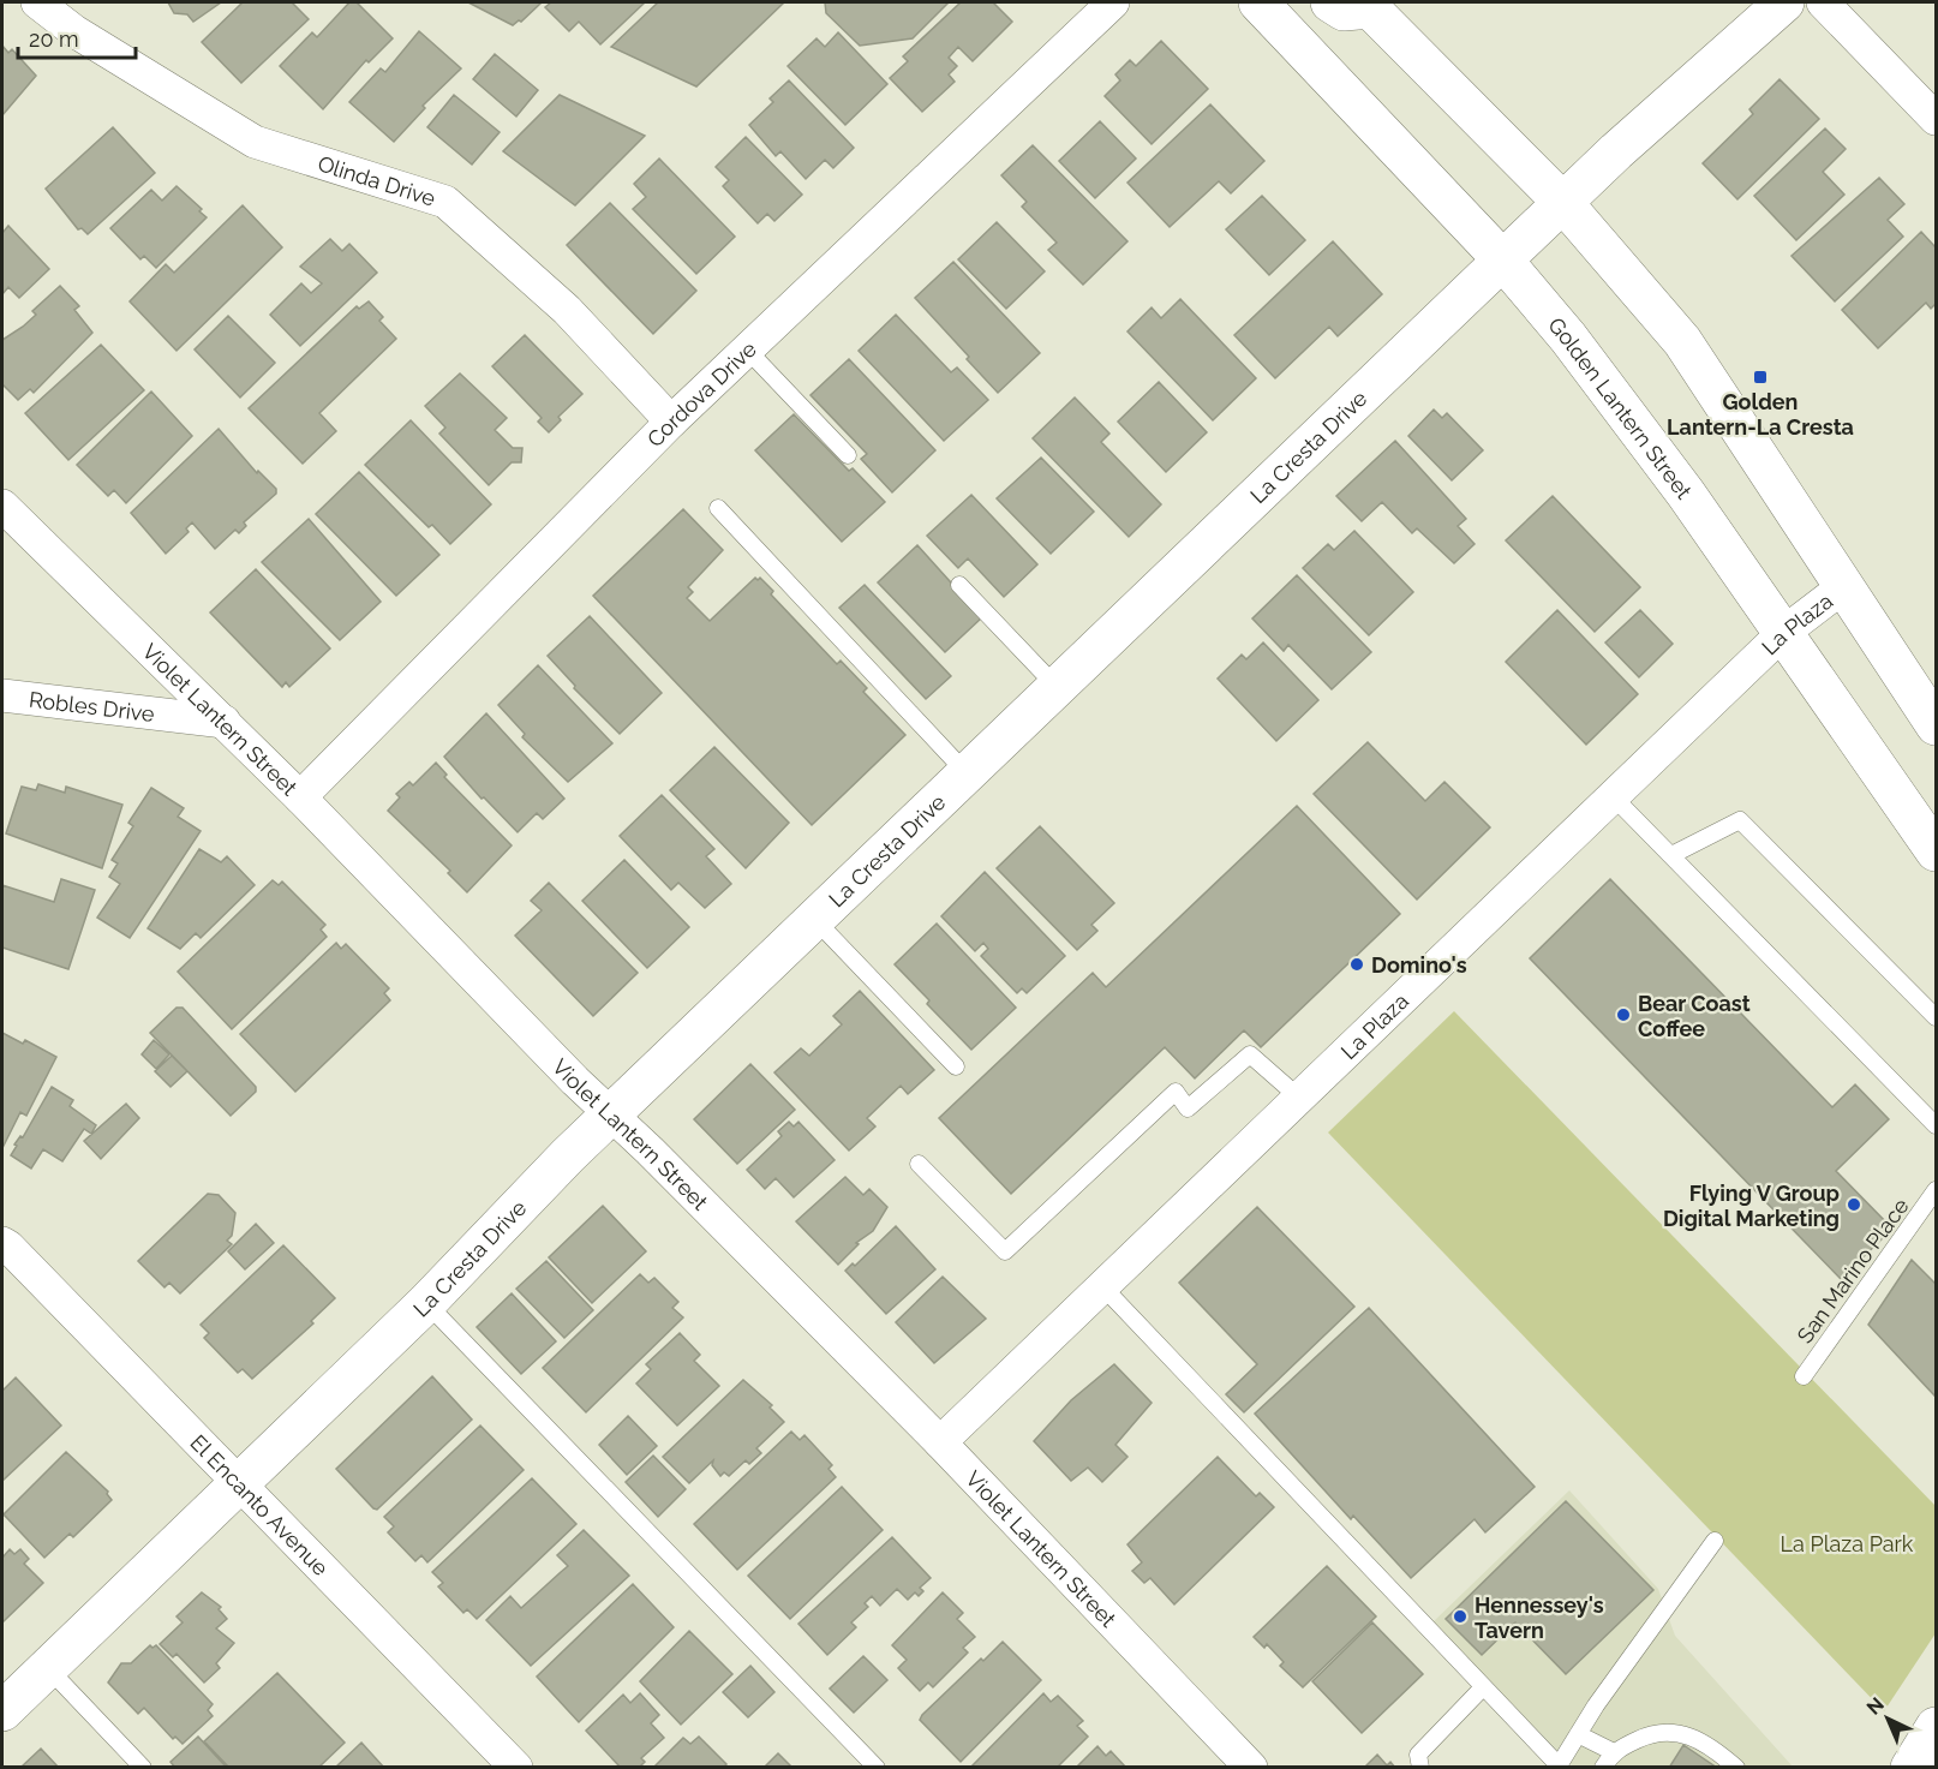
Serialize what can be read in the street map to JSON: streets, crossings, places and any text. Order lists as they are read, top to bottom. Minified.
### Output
{"streets":{"main road":["Golden Lantern Street","La Cresta Drive"],"street":["Olinda Drive","Cordova Drive","La Plaza","Robles Drive","Violet Lantern Street","El Encanto Avenue"],"lane":["San Marino Place"]},"crossings":[["Olinda Drive","Cordova Drive"],["Cordova Drive","Violet Lantern Street"],["Golden Lantern Street","La Cresta Drive"],["Golden Lantern Street","La Plaza"],["La Cresta Drive","Violet Lantern Street"],["La Cresta Drive","El Encanto Avenue"],["La Plaza","Violet Lantern Street"],["Robles Drive","Violet Lantern Street"]],"parks":["La Plaza Park"],"places":{"transit":["Golden Lantern-La Cresta"],"other":["Domino's","Bear Coast Coffee","Flying V Group Digital Marketing","Hennessey's Tavern"]},"scale_bar":"20 m","north":"top left"}
